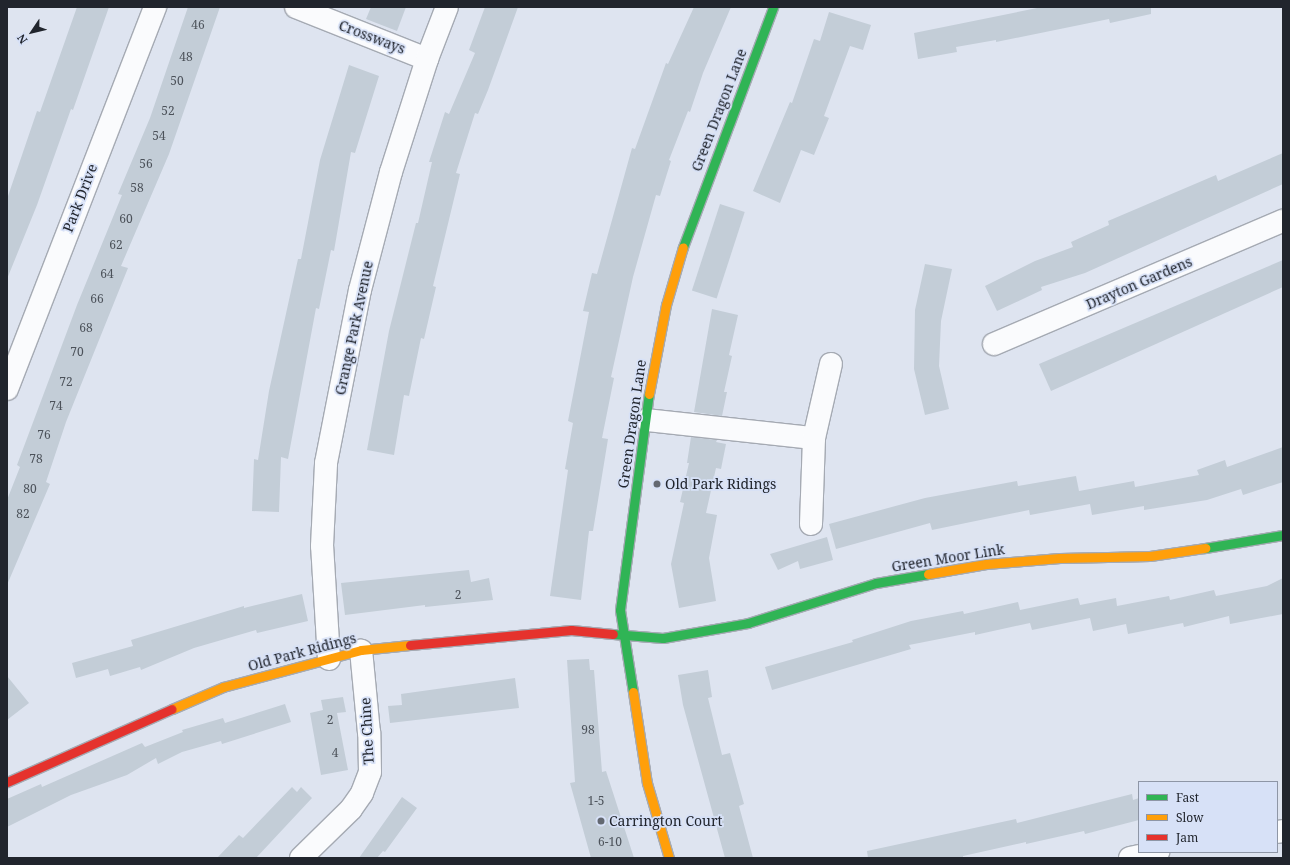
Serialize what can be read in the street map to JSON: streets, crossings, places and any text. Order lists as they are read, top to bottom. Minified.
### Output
{"streets":{"street":["Crossways","Green Dragon Lane","Park Drive","Drayton Gardens","Grange Park Avenue","Green Moor Link","Old Park Ridings","The Chine"]},"crossings":[["Crossways","Grange Park Avenue"],["Green Dragon Lane","Green Moor Link"],["Green Dragon Lane","Old Park Ridings"],["Grange Park Avenue","Old Park Ridings"],["Green Moor Link","Old Park Ridings"],["Old Park Ridings","The Chine"]],"places":["Old Park Ridings","Carrington Court"],"house_numbers":["46","48","50","52","54","56","58","60","62","64","66","68","70","72","74","76","78","80","82","2","2","98","4","1-5","6-10"],"legend":["Fast","Slow","Jam"],"north":"bottom left"}
